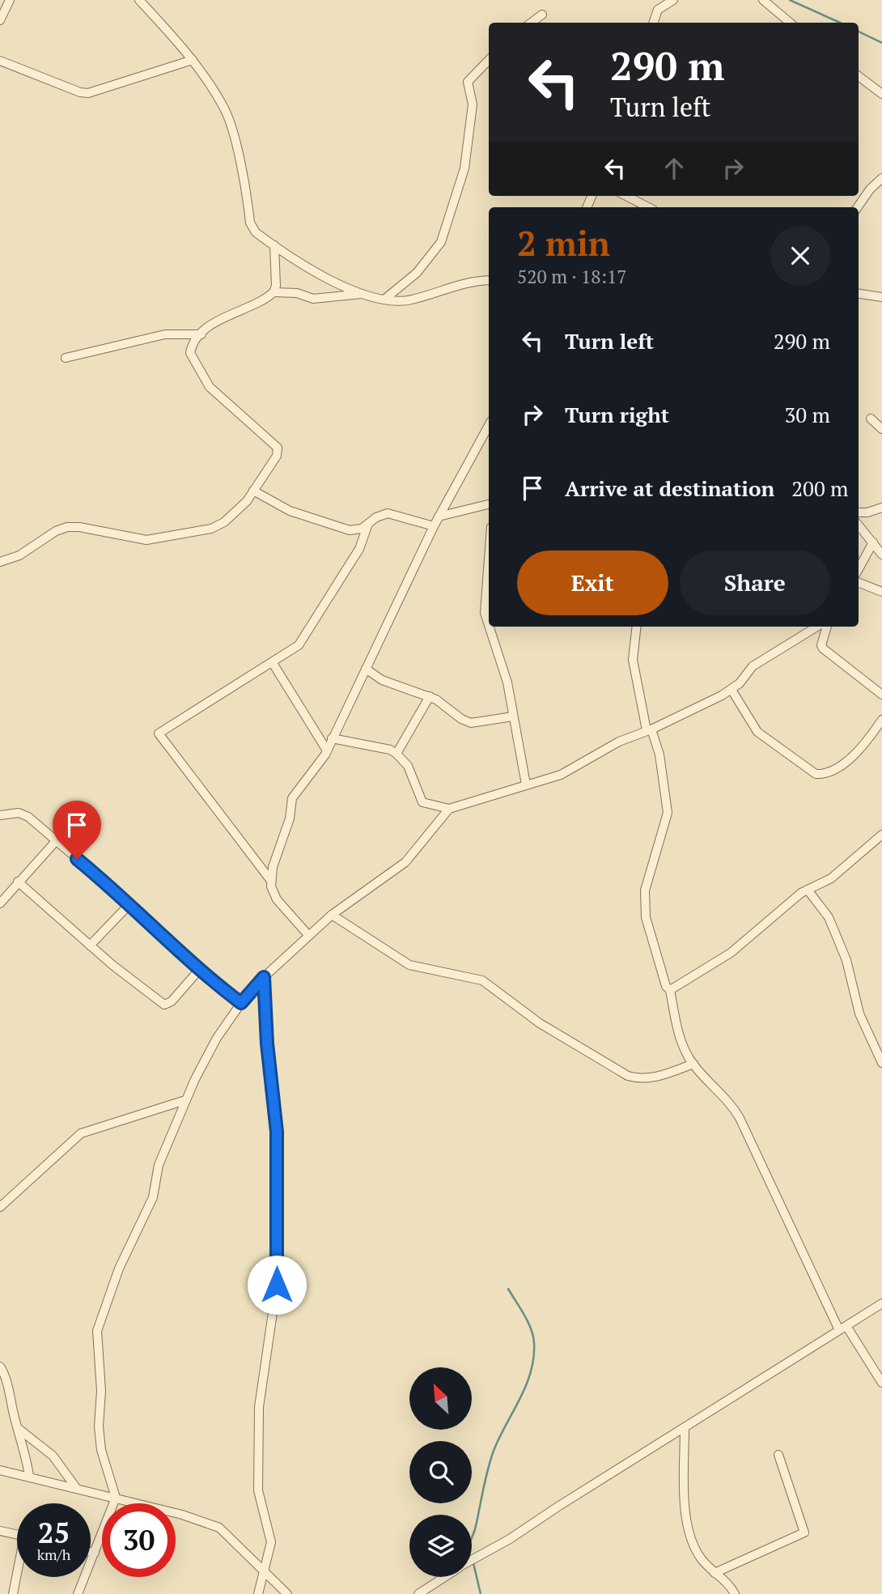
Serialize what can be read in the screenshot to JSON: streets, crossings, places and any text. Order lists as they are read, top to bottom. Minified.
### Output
{"north":"top left","page":{"turn":["290 m","Turn left"],"heading":["2 min","520 m · 18:17"],"list":[{"name":"Turn left","value":"290 m"},{"name":"Turn right","value":"30 m"},{"name":"Arrive at destination","value":"200 m"}],"buttons":["Exit","Share"],"speed":"25 km/h","limit":"30"}}
